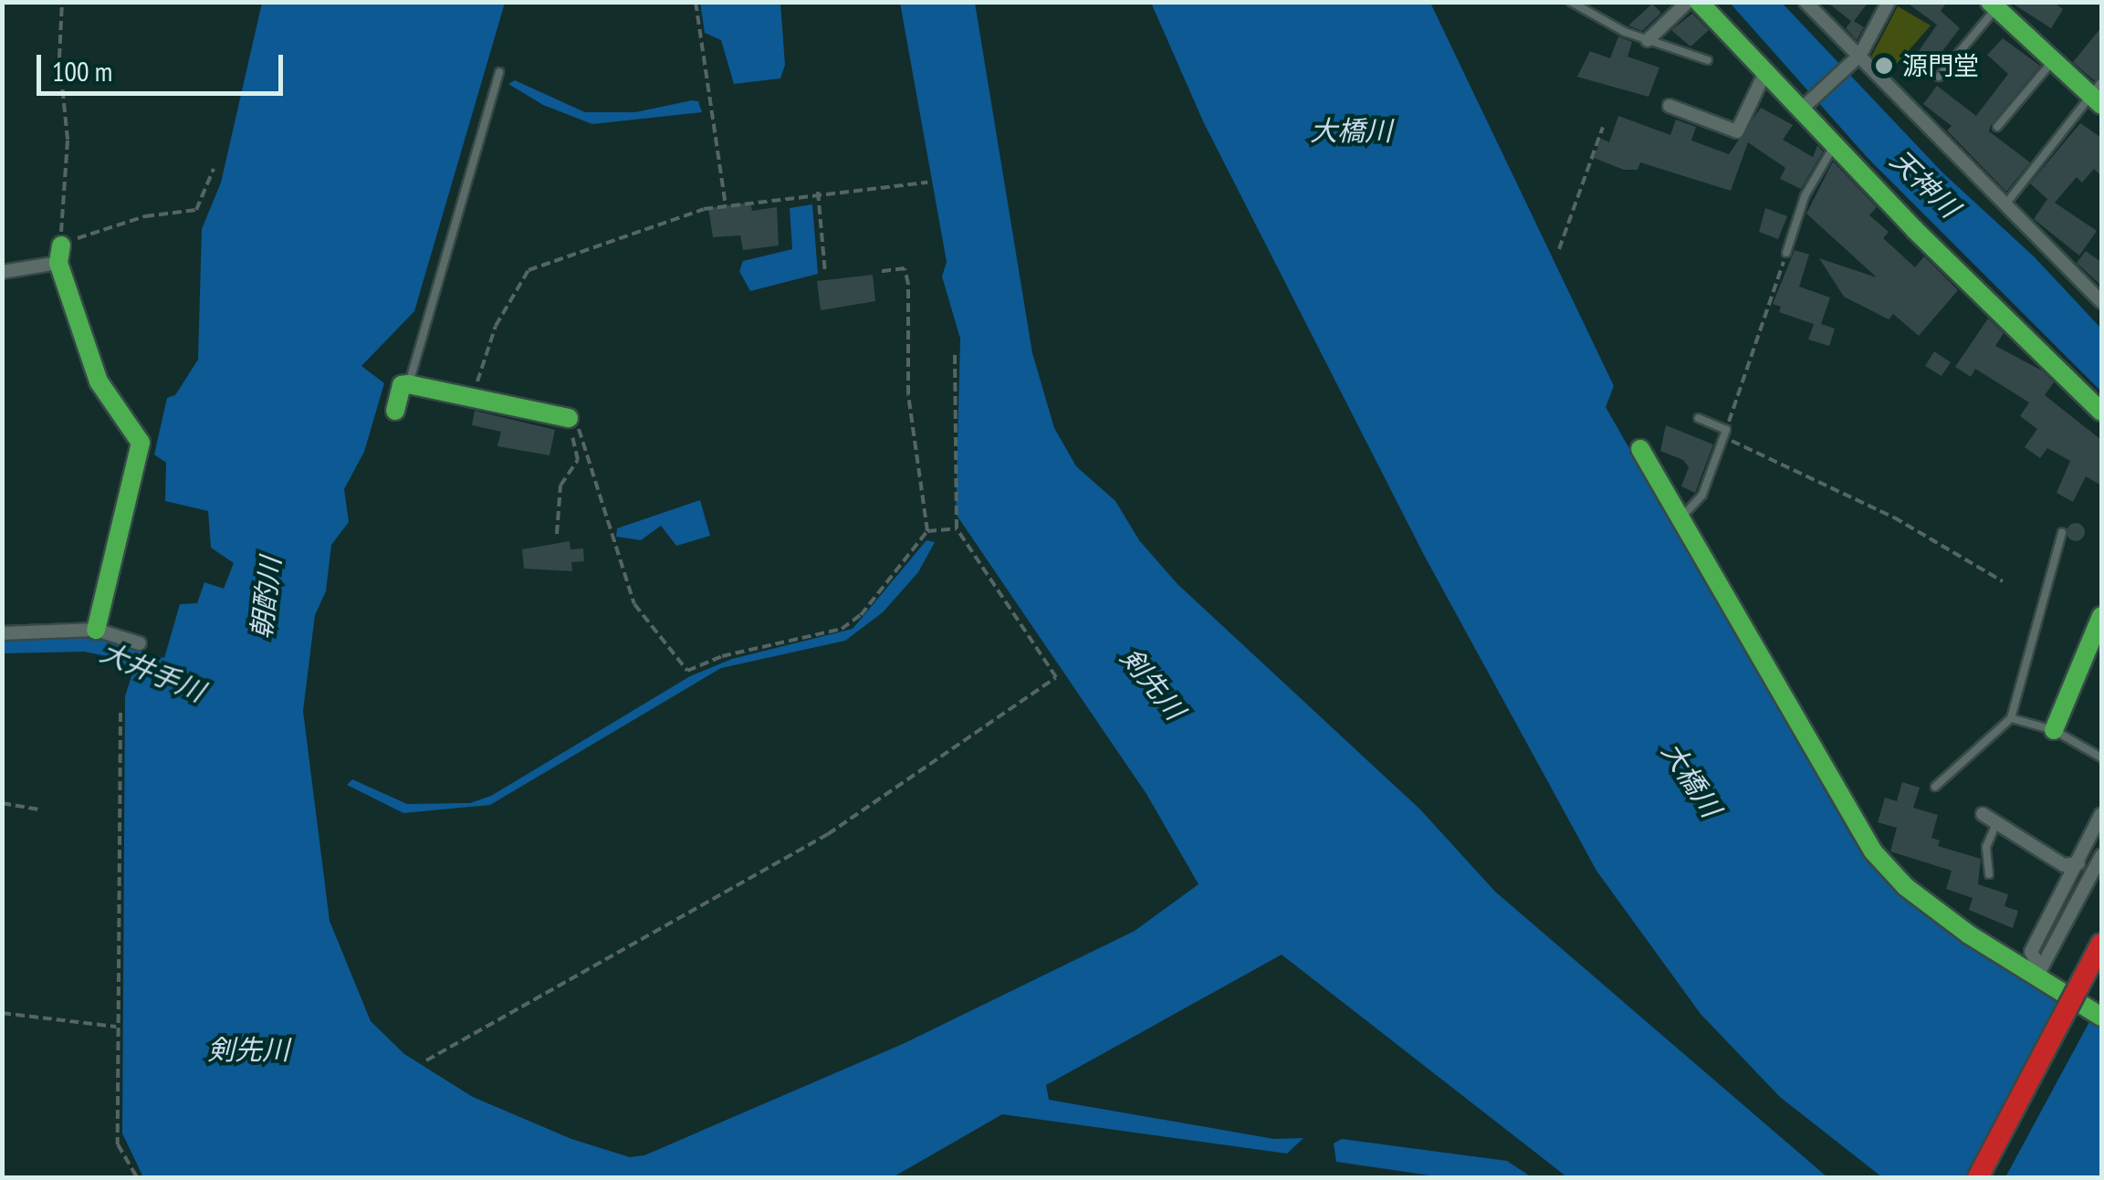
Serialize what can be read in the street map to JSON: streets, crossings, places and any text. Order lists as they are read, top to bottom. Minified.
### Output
{"water":["大橋川","天神川","朝酌川","大井手川","剣先川"],"places":["源門堂"],"scale_bar":"100 m"}
